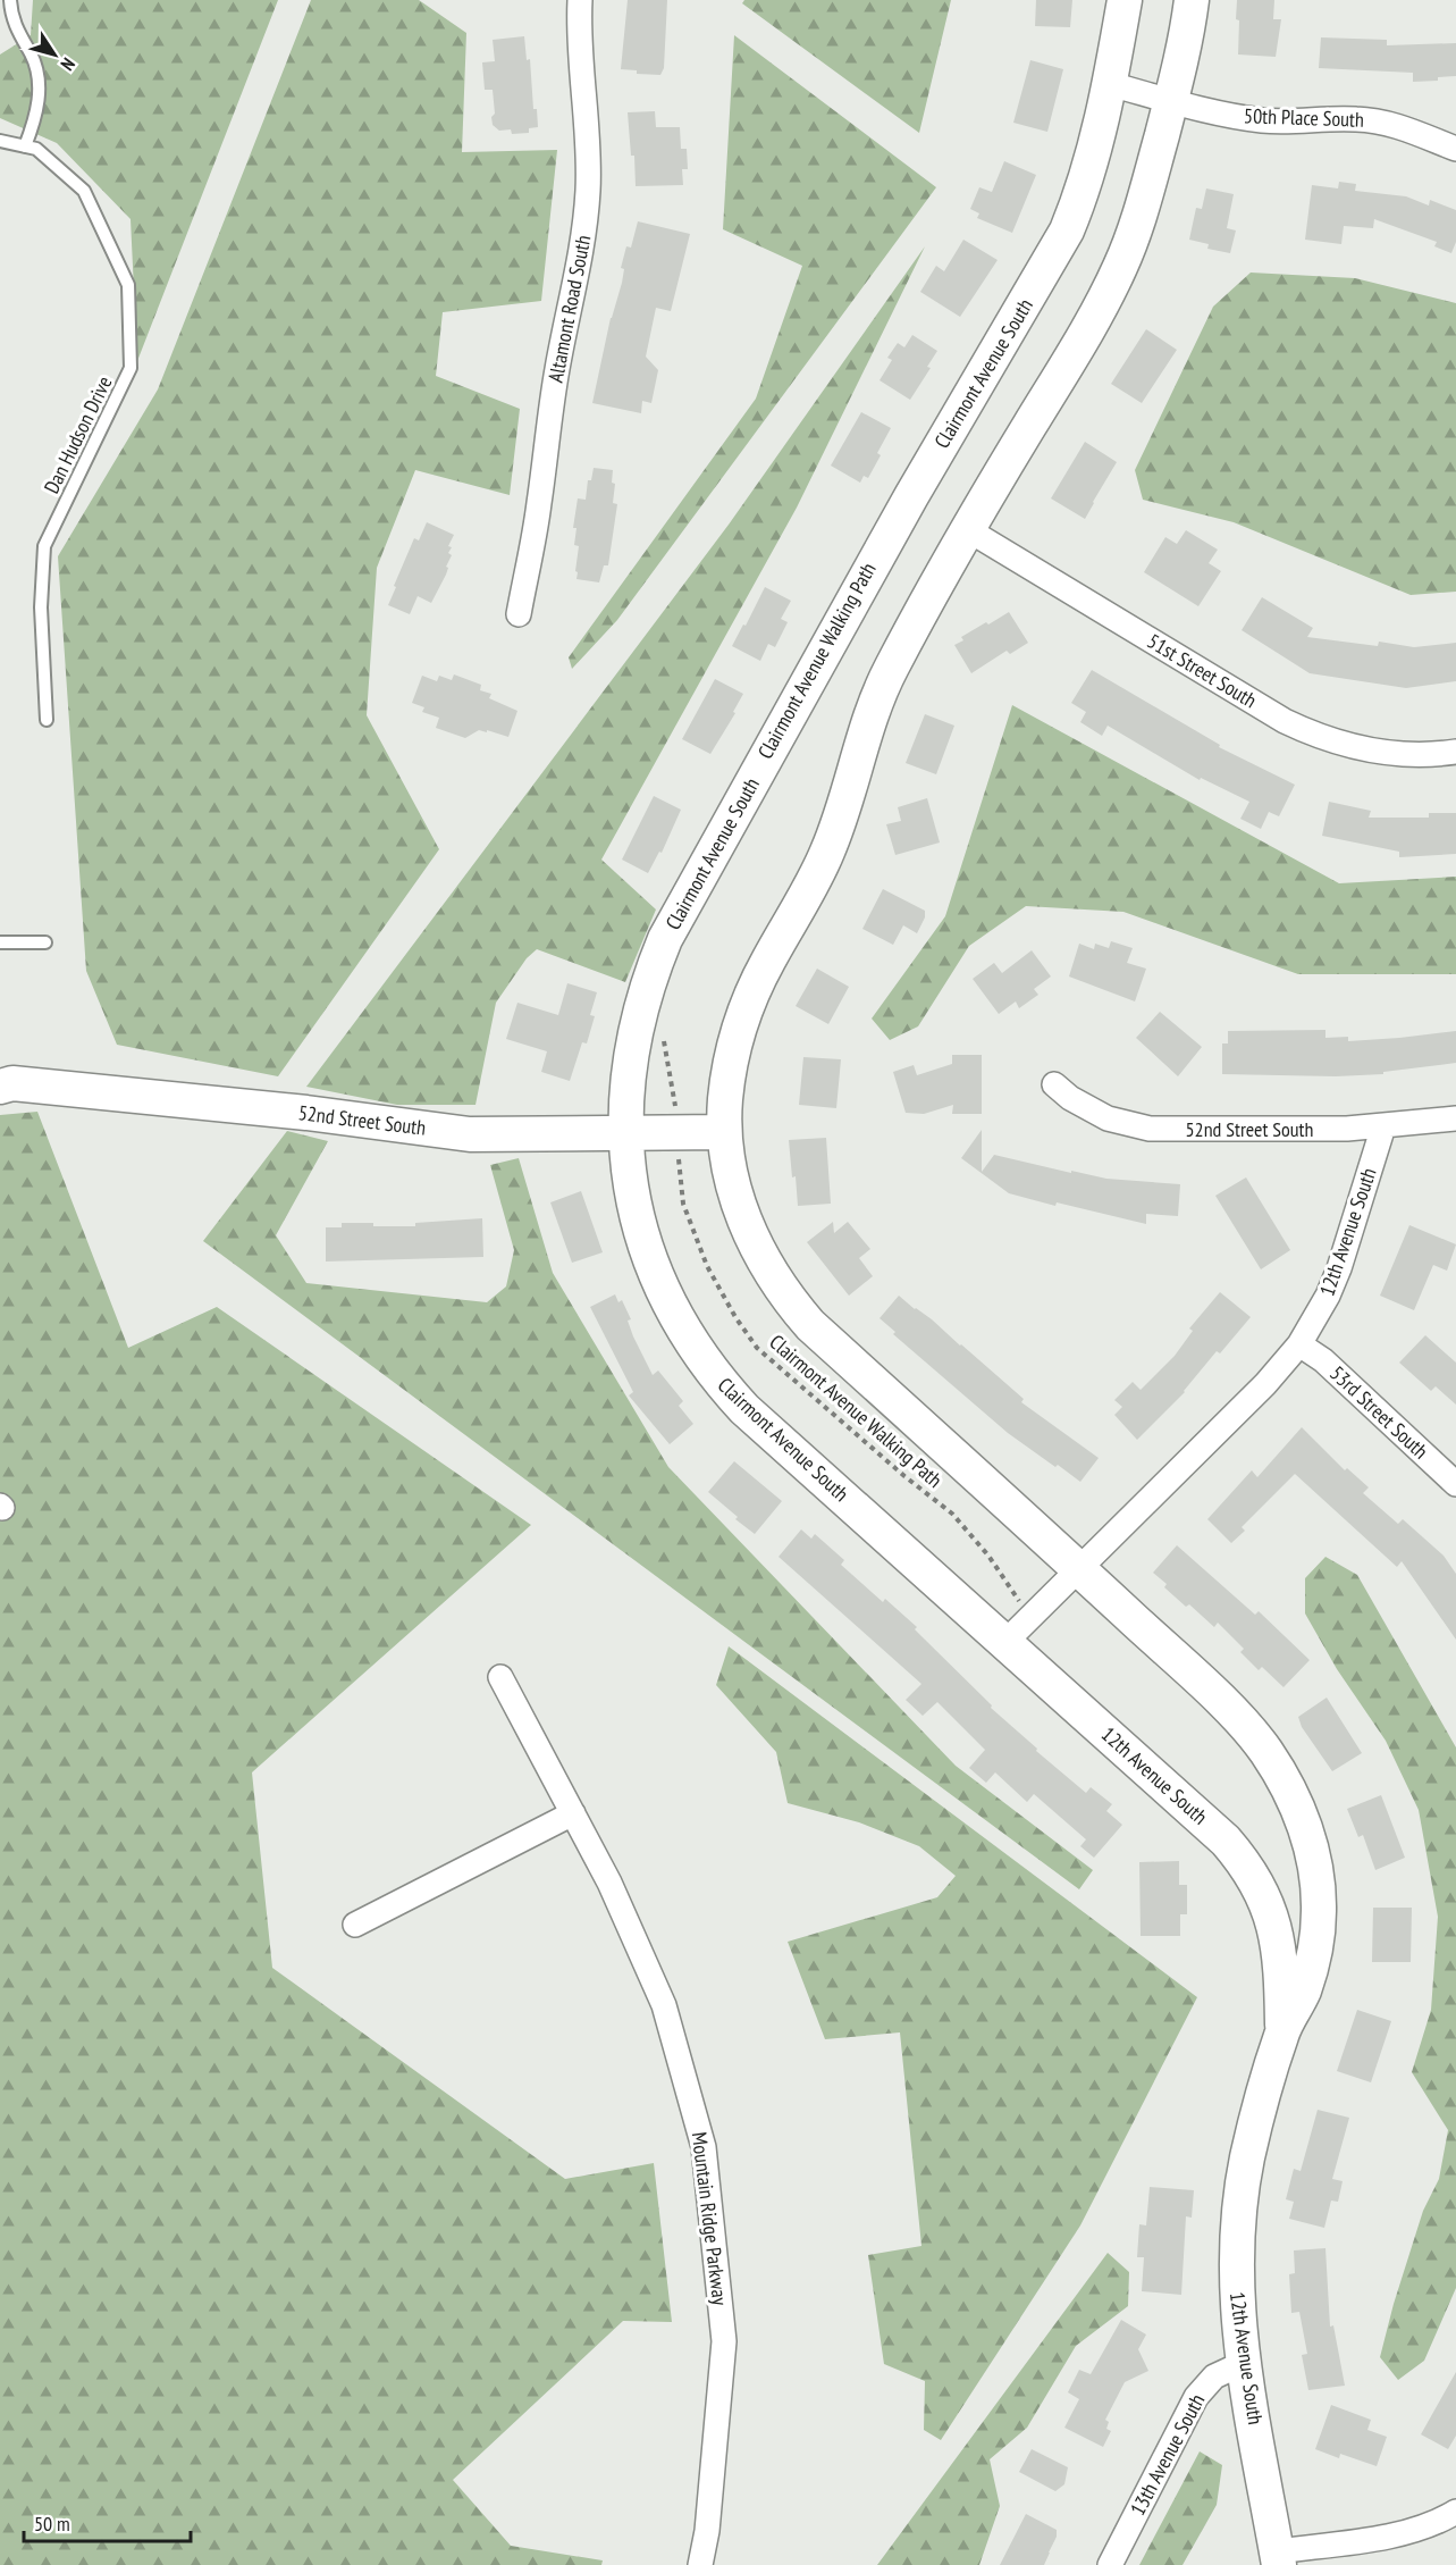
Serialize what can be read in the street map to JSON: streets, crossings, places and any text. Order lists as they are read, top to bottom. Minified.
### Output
{"streets":{"street":["50th Place South","Altamont Road South","Clairmont Avenue South","51st Street South","52nd Street South","12th Avenue South","53rd Street South","Mountain Ridge Parkway","13th Avenue South"],"lane":["Dan Hudson Drive"],"path":["Clairmont Avenue Walking Path"]},"crossings":[["50th Place South","Clairmont Avenue South"],["Clairmont Avenue South","52nd Street South"],["Clairmont Avenue South","12th Avenue South"],["Clairmont Avenue Walking Path","52nd Street South"],["Clairmont Avenue Walking Path","12th Avenue South"],["52nd Street South","12th Avenue South"],["12th Avenue South","53rd Street South"],["12th Avenue South","13th Avenue South"]],"scale_bar":"50 m","north":"bottom right"}
